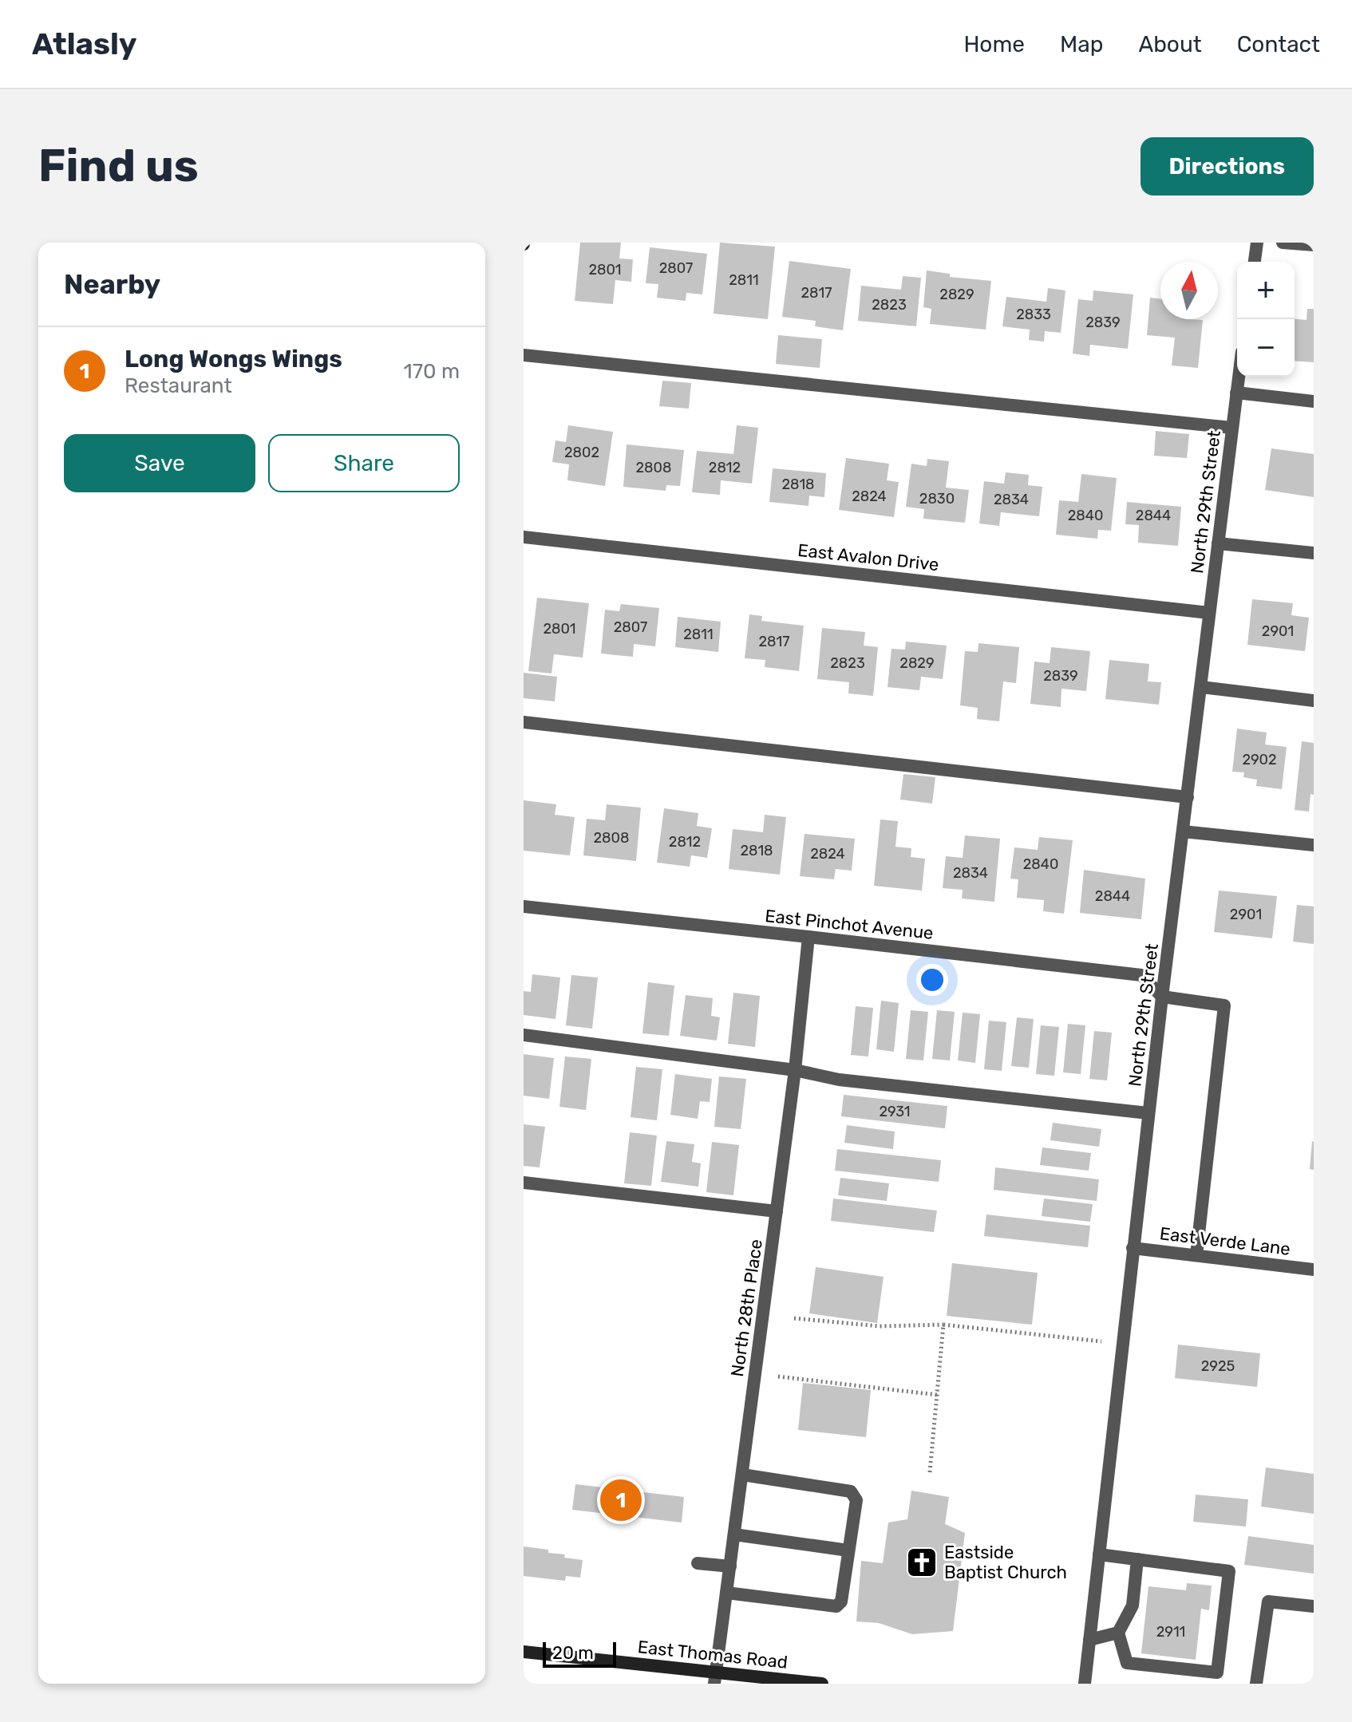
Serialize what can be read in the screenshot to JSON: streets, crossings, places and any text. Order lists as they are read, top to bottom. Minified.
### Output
{"streets":{"main road":["East Thomas Road"],"street":["North 29th Street","East Avalon Drive","East Pinchot Avenue","East Verde Lane","North 28th Place"]},"crossings":[["North 29th Street","East Avalon Drive"],["North 29th Street","East Pinchot Avenue"],["North 29th Street","East Verde Lane"],["East Pinchot Avenue","North 28th Place"],["North 28th Place","East Thomas Road"]],"places":{"church":["Eastside Baptist Church"]},"house_numbers":["2807","2801","2811","2817","2829","2823","2833","2839","2802","2808","2812","2818","2824","2830","2834","2840","2844","2807","2801","2901","2811","2817","2823","2829","2839","2902","2808","2812","2818","2824","2840","2834","2844","2901","2931","2925","2911"],"scale_bar":"20 m","north":"top","page":{"header":"Atlasly","nav":["Home","Map","About","Contact"],"buttons":["Directions",["Save","Share"]],"title":"Find us","heading":"Nearby","map_buttons":["+","−"],"list":[{"mark":"1","name":"Long Wongs Wings","note":"Restaurant","value":"170 m"}],"pins":"1","scale":"20 m"}}
